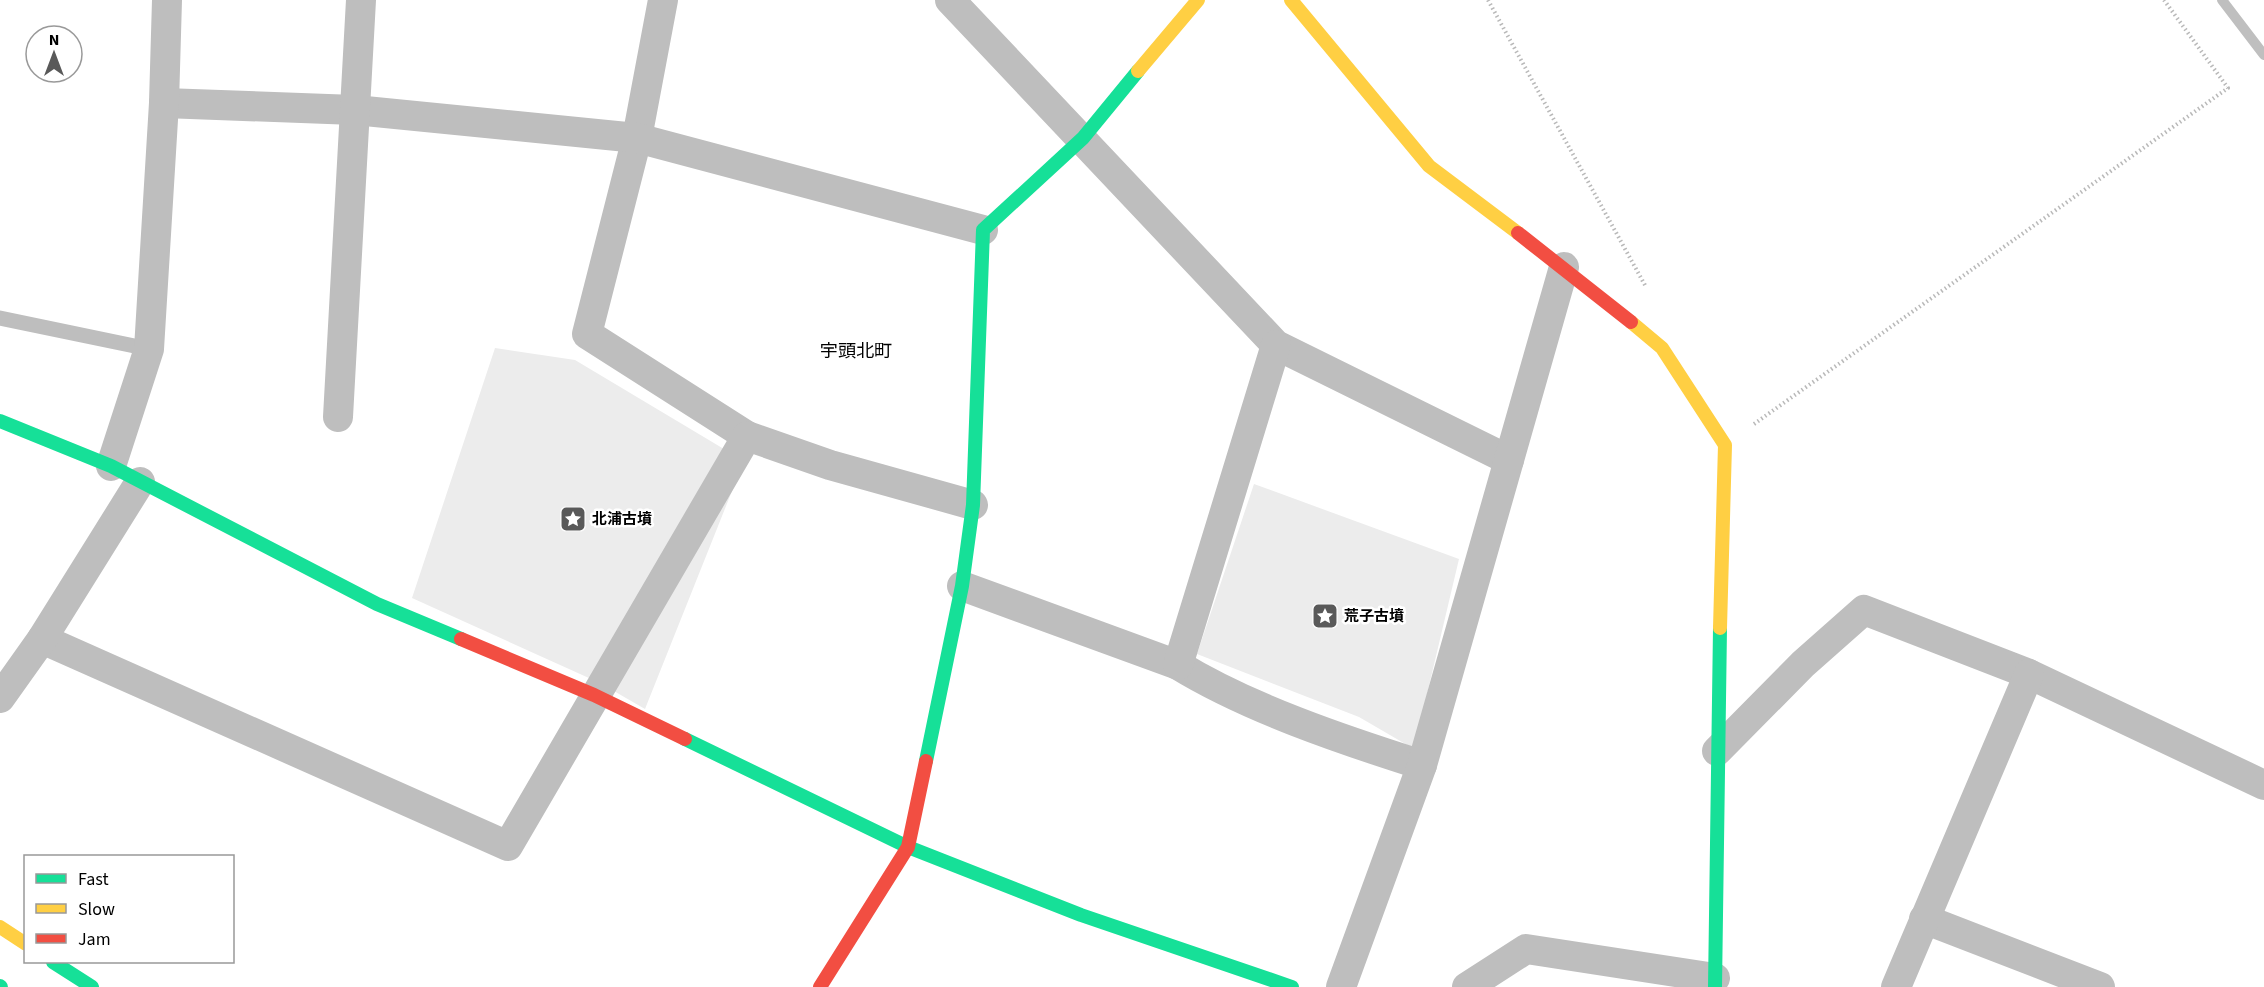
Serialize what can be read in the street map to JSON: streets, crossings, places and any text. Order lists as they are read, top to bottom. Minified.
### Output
{"districts":["宇頭北町"],"places":{"place":["北浦古墳","荒子古墳"]},"legend":["Fast","Slow","Jam"],"north":"top"}
